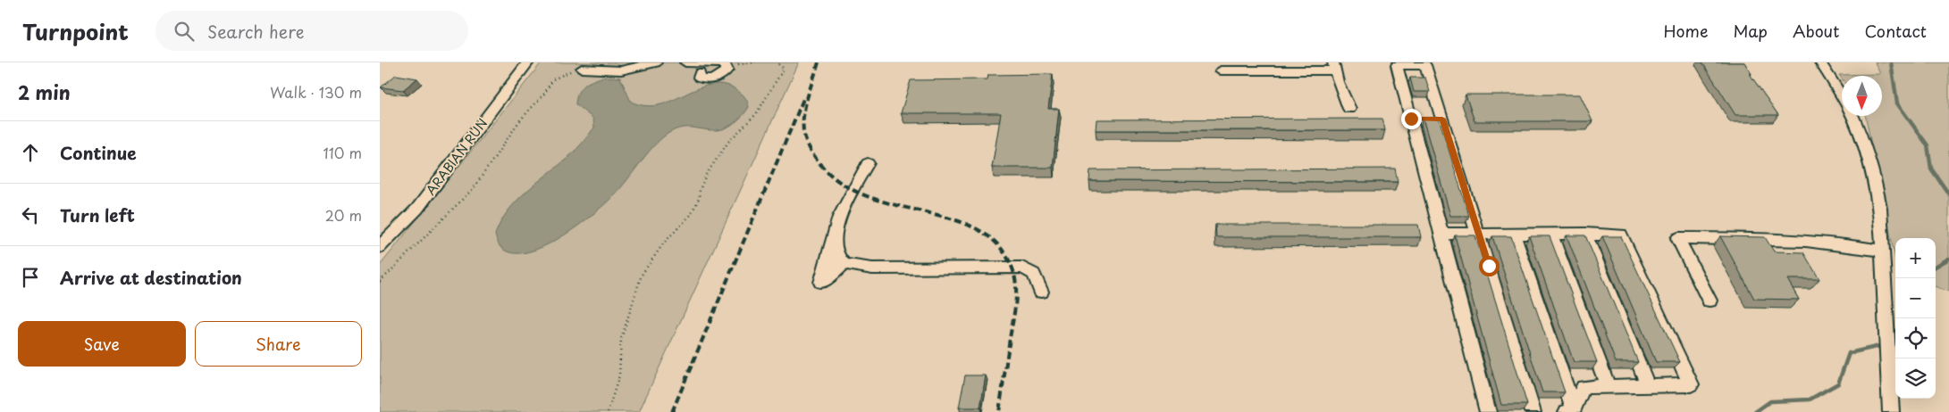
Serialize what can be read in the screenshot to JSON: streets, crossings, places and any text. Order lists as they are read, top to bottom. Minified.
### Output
{"streets":{"street":["ARABIAN RUN"]},"north":"bottom","page":{"header":"Turnpoint","search":"Search here","nav":["Home","Map","About","Contact"],"heading":["2 min","Walk · 130 m"],"list":[["Continue","110 m"],["Turn left","20 m"],"Arrive at destination"],"map_buttons":["+","−"],"buttons":["Save","Share"]}}
